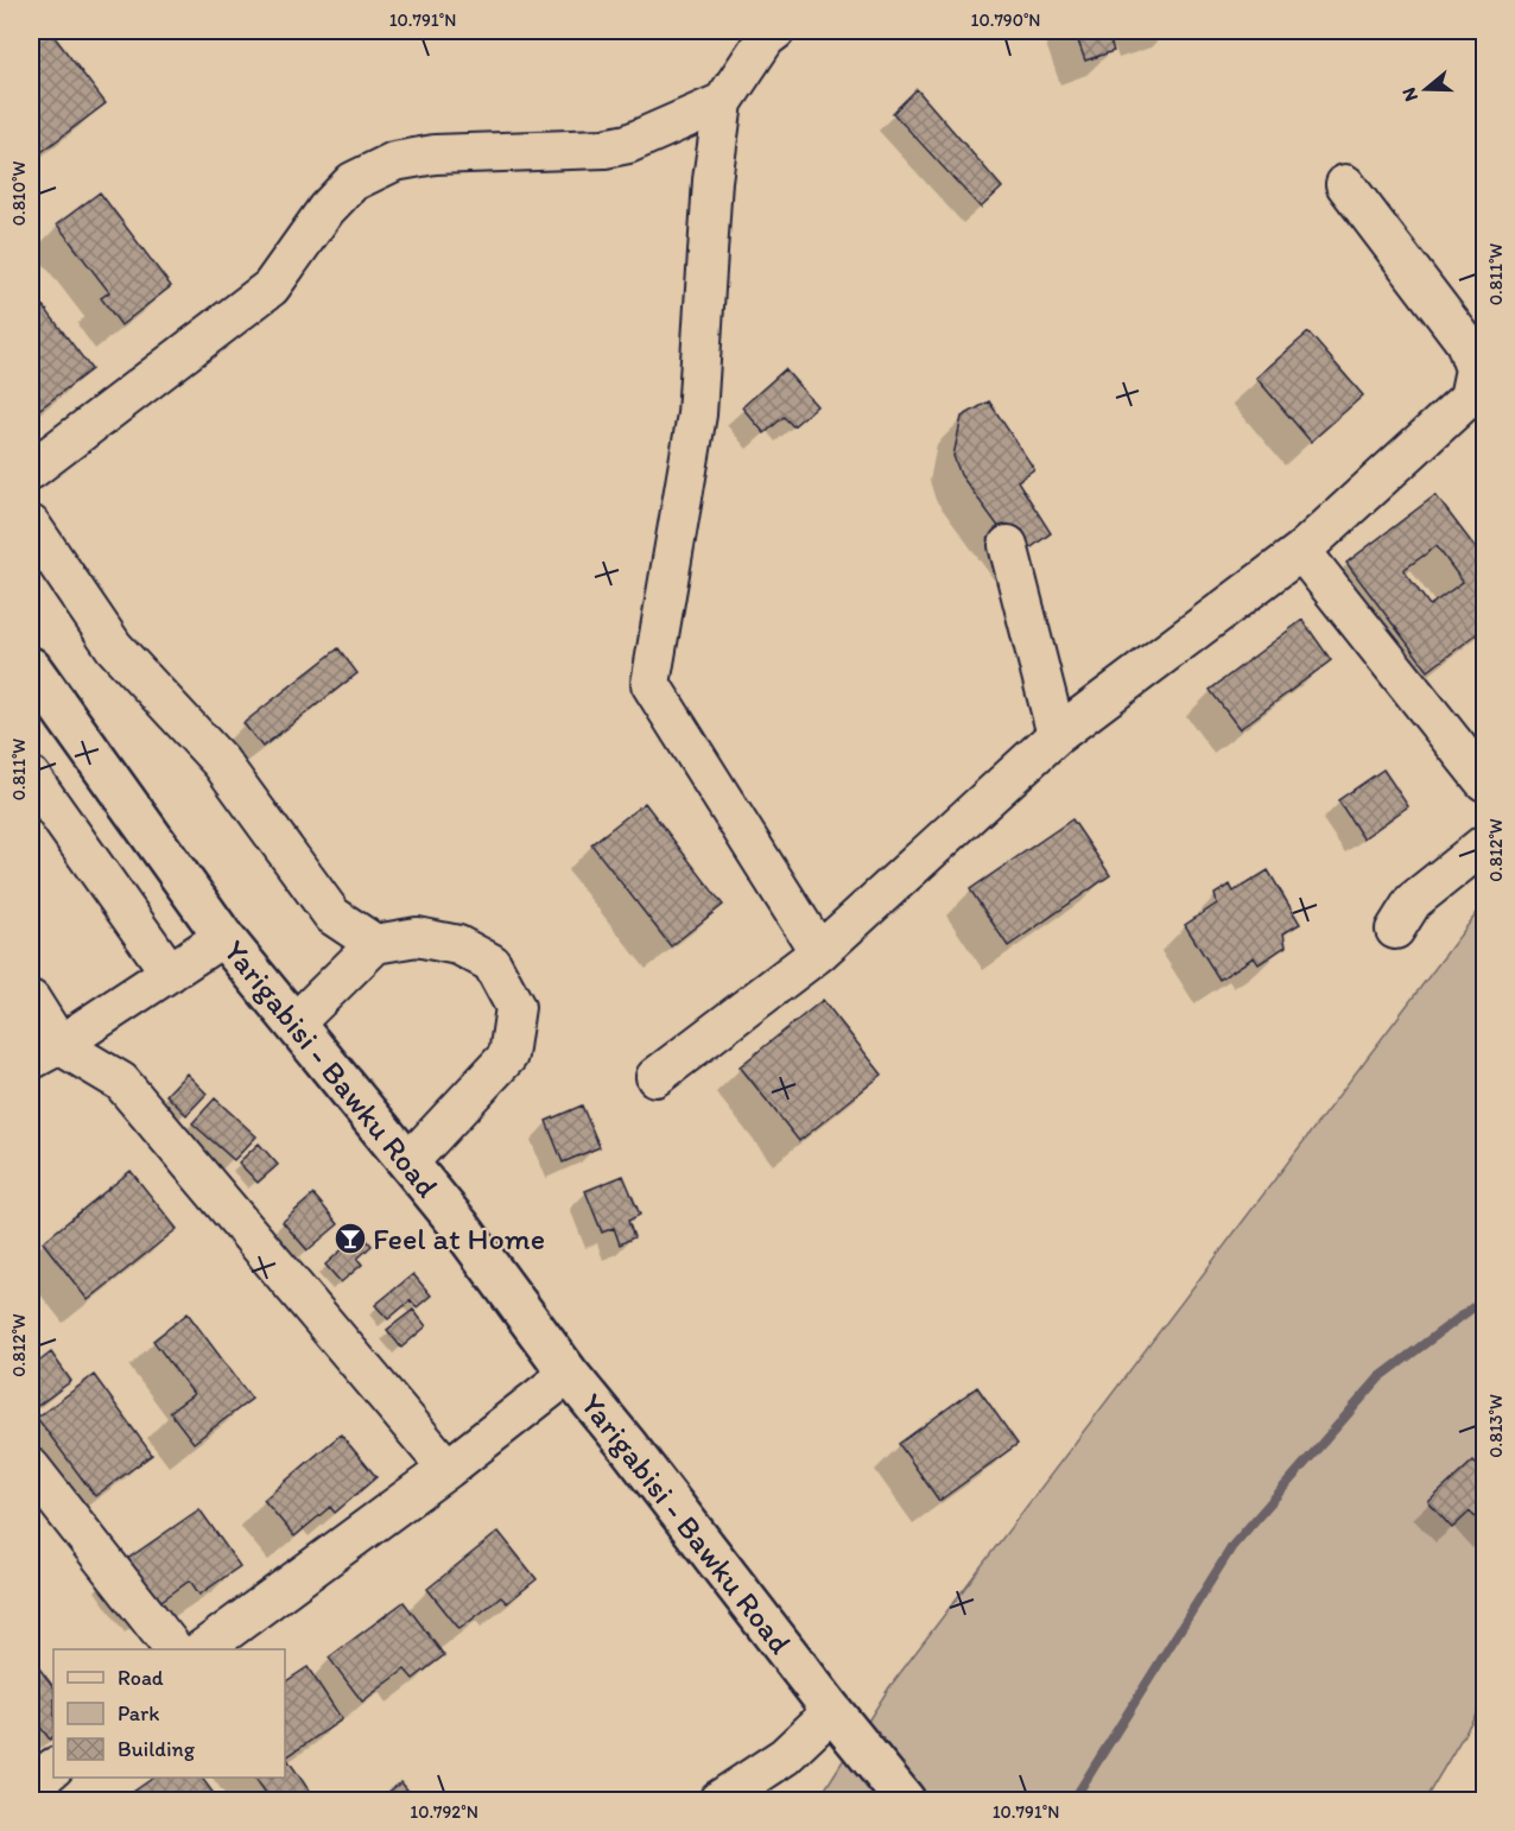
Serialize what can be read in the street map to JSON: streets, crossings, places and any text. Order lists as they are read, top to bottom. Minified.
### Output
{"streets":{"highway":["Yarigabisi - Bawku Road"]},"places":{"bar":["Feel at Home"]},"legend":["Road","Park","Building"],"north":"left","coordinates":["10.791°N","10.790°N","0.810°W","0.811°W","0.812°W","0.813°W","10.792°N"]}
